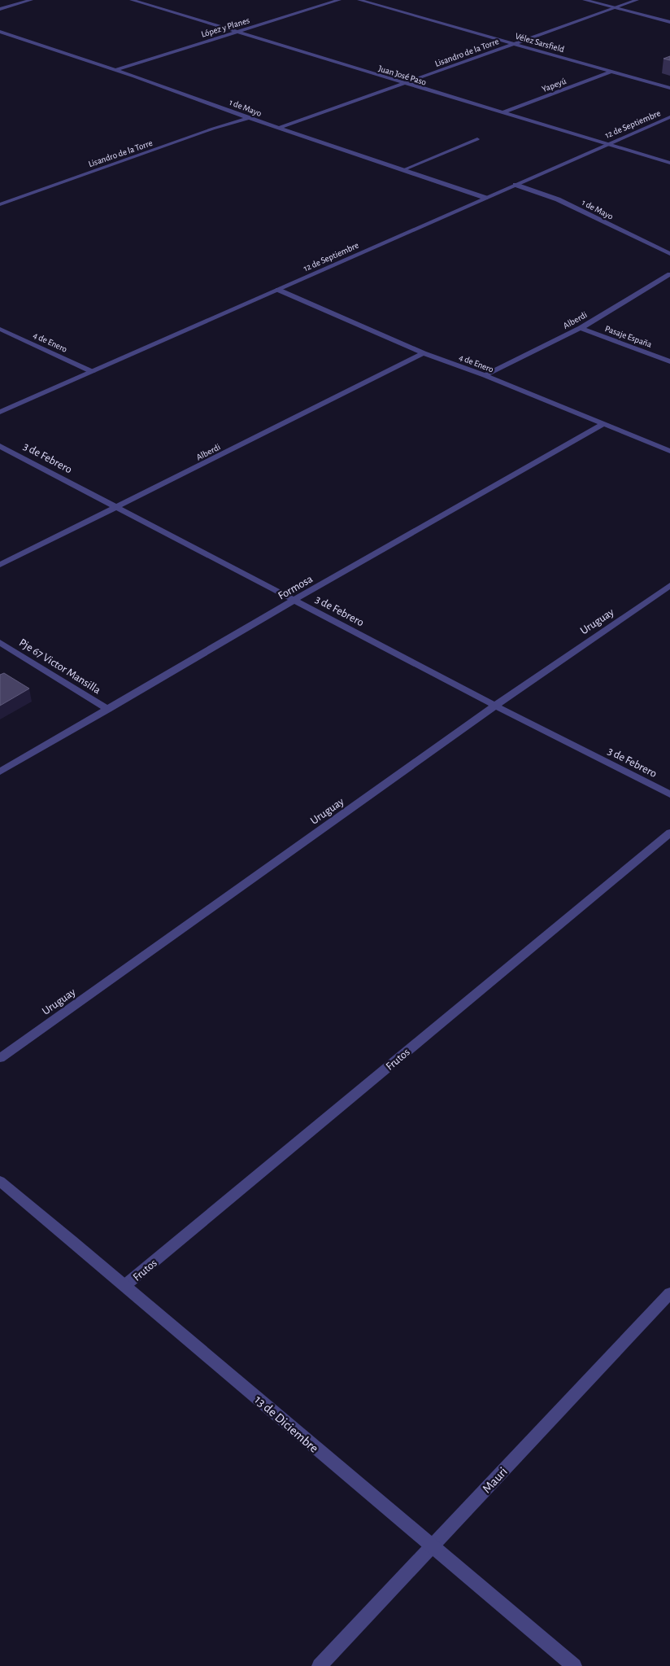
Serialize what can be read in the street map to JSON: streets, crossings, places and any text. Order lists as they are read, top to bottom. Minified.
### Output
{"streets":{"street":["López y Planes","Vélez Sarsfield","Lisandro de la Torre","Juan José Paso","Yapeyú","1 de Mayo","12 de Septiembre","Alberdi","Pasaje España","4 de Enero","3 de Febrero","Formosa","Uruguay","Pje 67 Victor Mansilla","Frutos","13 de Diciembre","Mauri"]},"crossings":[["López y Planes","Juan José Paso"],["López y Planes","1 de Mayo"],["Vélez Sarsfield","Lisandro de la Torre"],["Vélez Sarsfield","Yapeyú"],["Lisandro de la Torre","Juan José Paso"],["Lisandro de la Torre","1 de Mayo"],["Juan José Paso","Yapeyú"],["Juan José Paso","12 de Septiembre"],["1 de Mayo","12 de Septiembre"],["12 de Septiembre","4 de Enero"],["Alberdi","Pasaje España"],["Alberdi","4 de Enero"],["Alberdi","3 de Febrero"],["4 de Enero","Formosa"],["3 de Febrero","Formosa"],["3 de Febrero","Uruguay"],["Formosa","Pje 67 Victor Mansilla"],["Frutos","13 de Diciembre"],["13 de Diciembre","Mauri"]]}
